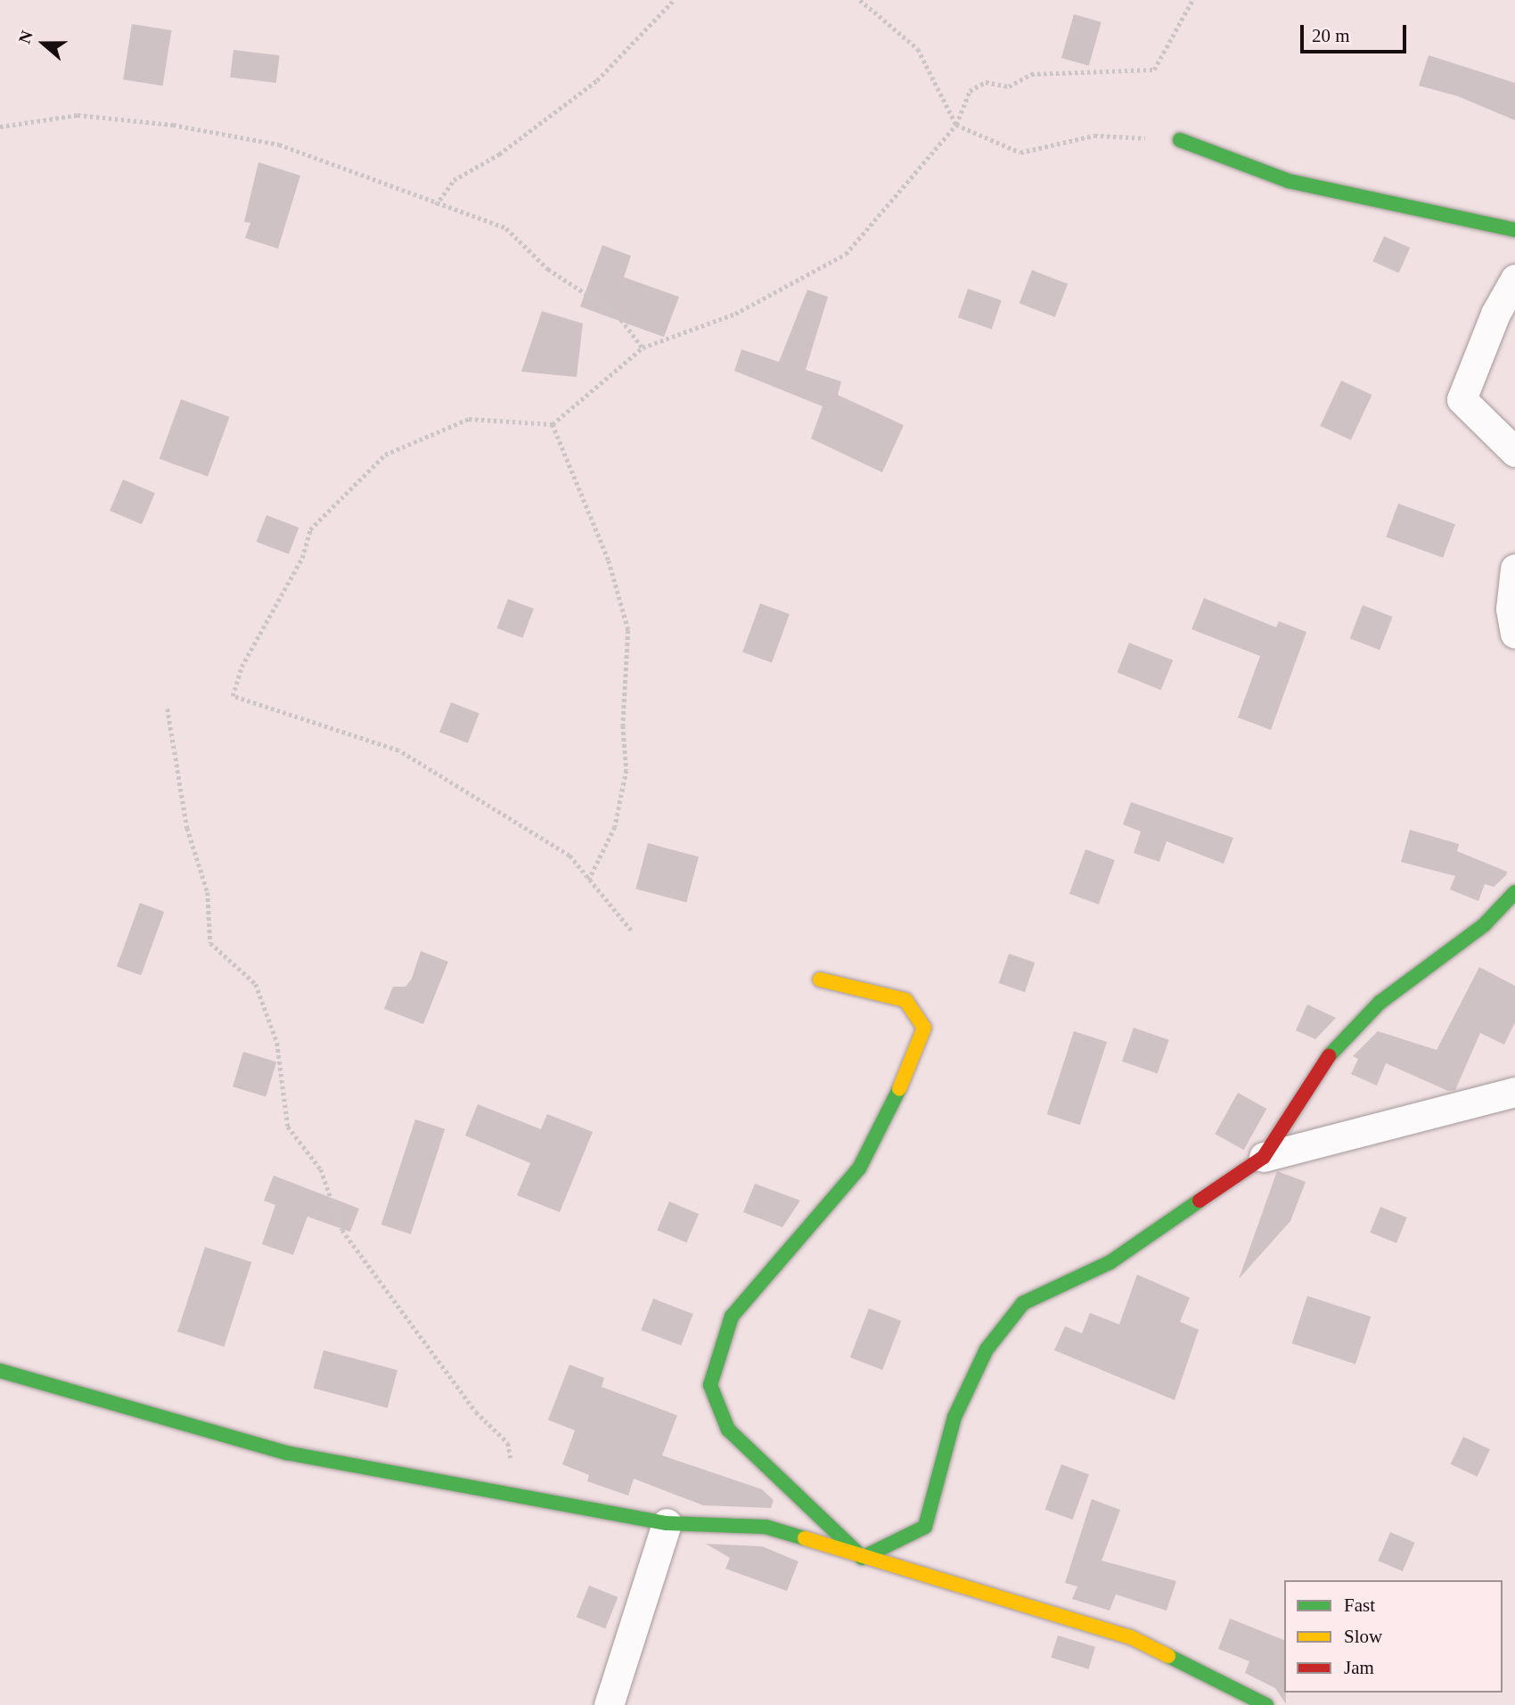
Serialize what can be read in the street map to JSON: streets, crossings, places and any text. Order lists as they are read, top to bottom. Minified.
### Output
{"legend":["Fast","Slow","Jam"],"scale_bar":"20 m","north":"left"}
